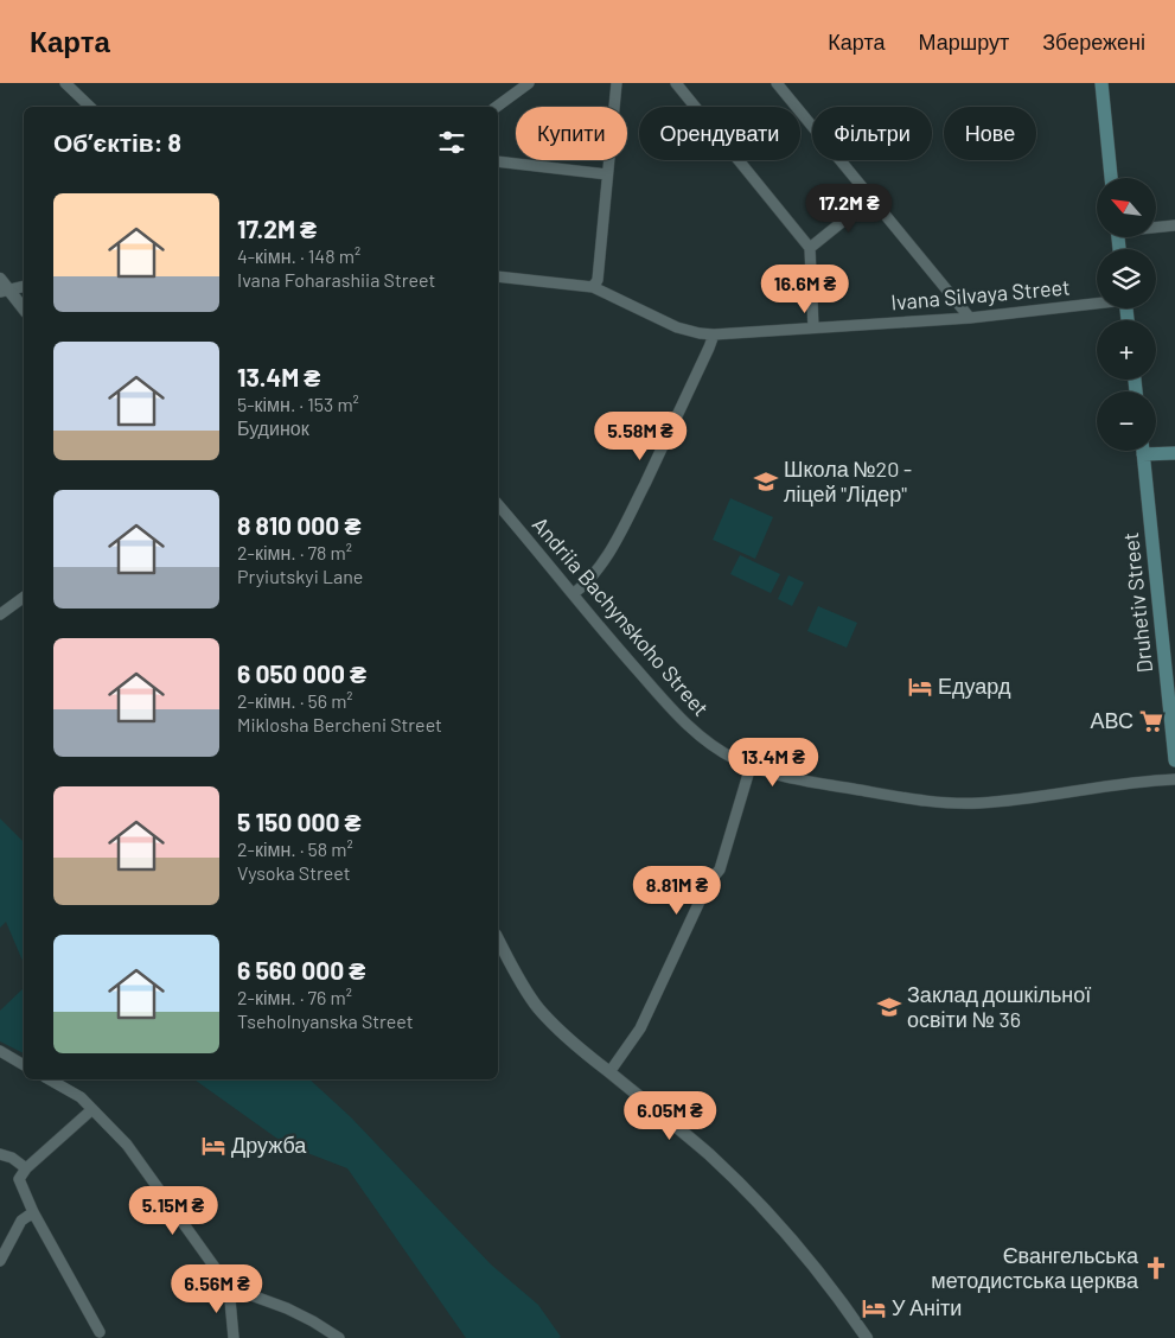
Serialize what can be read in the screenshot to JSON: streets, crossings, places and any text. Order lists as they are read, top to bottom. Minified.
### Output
{"streets":{"main road":["Druhetiv Street"],"street":["Ivana Silvaya Street","Andriia Bachynskoho Street"]},"places":{"school or university":["Школа №20 - ліцей \"Лідер\"","Заклад дошкільної освіти № 36"],"hotel":["Едуард","Дружба","У Аніти"],"supermarket":["АВС"],"church":["Євангельська методистська церква"]},"north":"top left","page":{"header":"Карта","nav":["Карта","Маршрут","Збережені"],"chip":["Купити","Орендувати","Фільтри","Нове"],"heading":"Об’єктів: 8","map_buttons":["+","−"],"list":[{"name":"17.2M ₴","note":"4-кімн. · 148 m² · Ivana Foharashiia Street"},{"name":"13.4M ₴","note":"5-кімн. · 153 m² · Будинок"},{"name":"8 810 000 ₴","note":"2-кімн. · 78 m² · Pryiutskyi Lane"},{"name":"6 050 000 ₴","note":"2-кімн. · 56 m² · Miklosha Bercheni Street"},{"name":"5 150 000 ₴","note":"2-кімн. · 58 m² · Vysoka Street"},{"name":"6 560 000 ₴","note":"2-кімн. · 76 m² · Tseholnyanska Street"}],"price":["17.2M ₴","16.6M ₴","5.58M ₴","13.4M ₴","8.81M ₴","6.05M ₴","5.15M ₴","6.56M ₴"]}}
